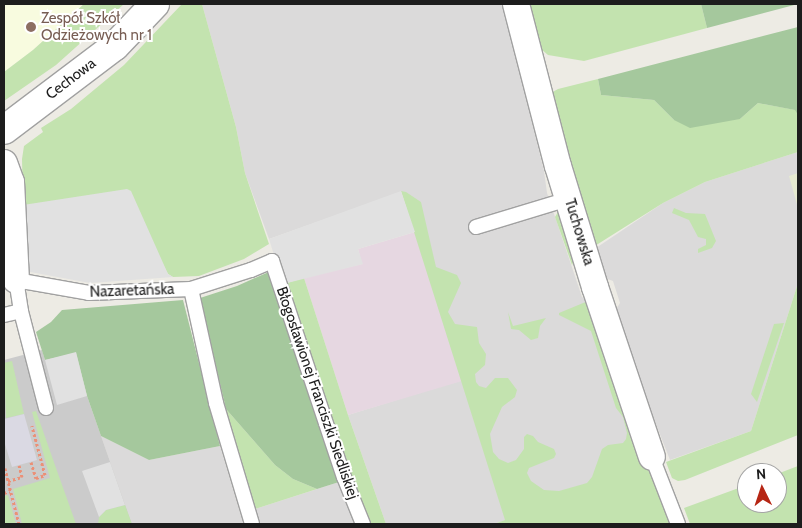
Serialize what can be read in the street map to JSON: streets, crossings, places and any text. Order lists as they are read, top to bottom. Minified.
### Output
{"streets":{"street":["Cechowa","Tuchowska"],"lane":["Nazaretańska","Błogosławionej Franciszki Siedliskiej"]},"crossings":[["Nazaretańska","Błogosławionej Franciszki Siedliskiej"]],"places":["Zespół Szkół Odzieżowych nr 1"],"north":"top"}
